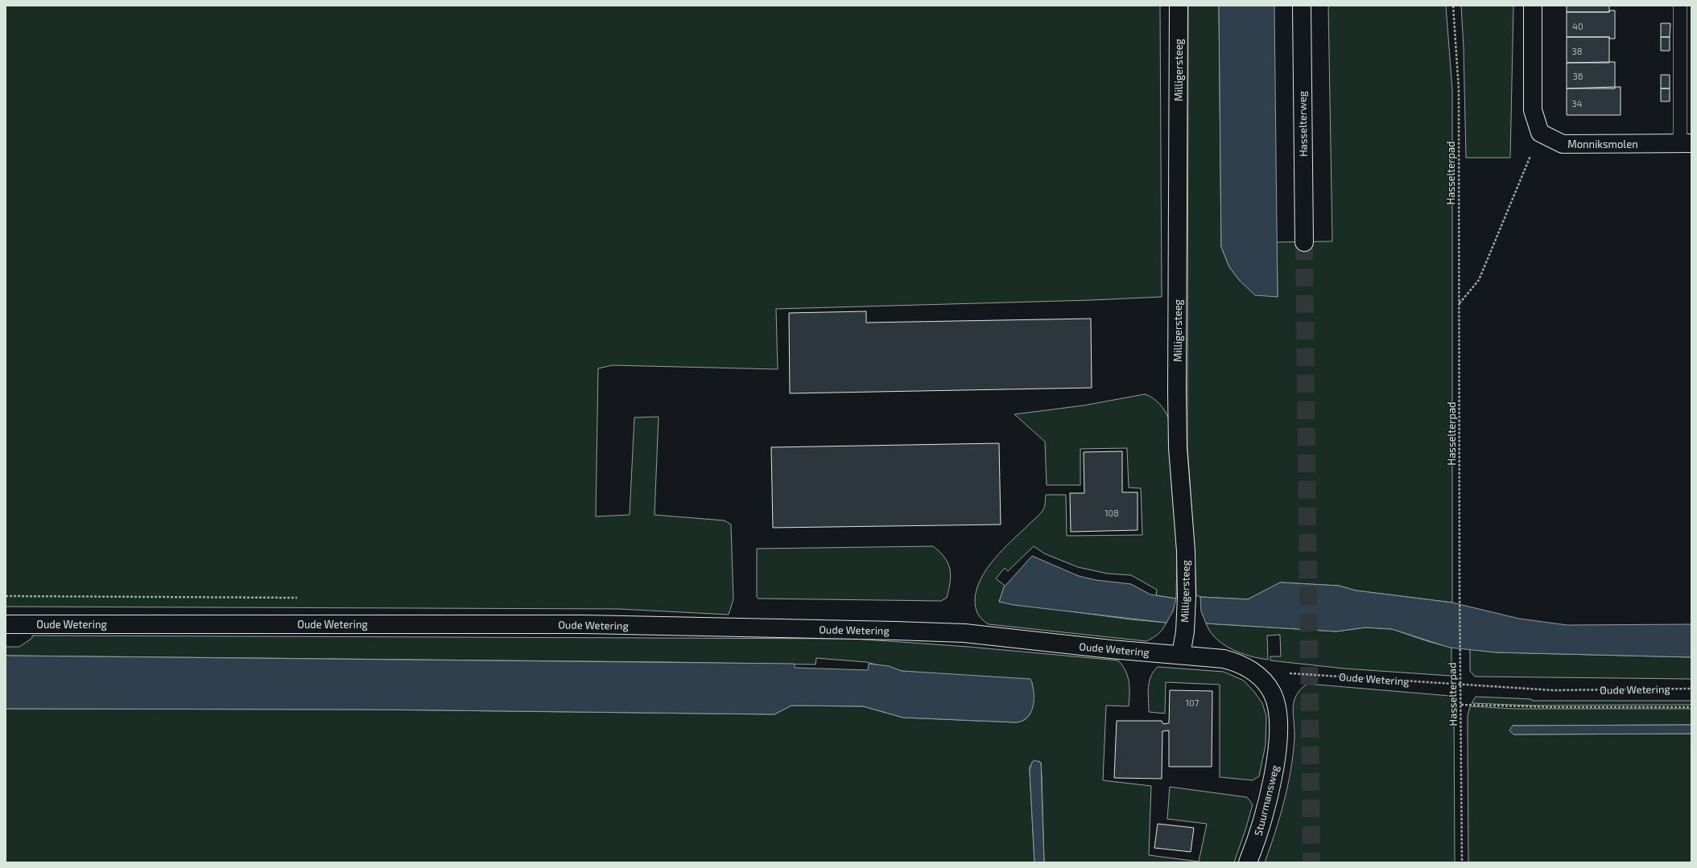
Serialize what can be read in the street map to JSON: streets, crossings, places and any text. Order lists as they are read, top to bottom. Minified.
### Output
{"streets":{"street":["Milligersteeg","Hasselterweg","Monniksmolen","Oude Wetering","Stuurmansweg"],"path":["Hasselterpad"]},"crossings":[["Milligersteeg","Oude Wetering"],["Hasselterpad","Oude Wetering"],["Oude Wetering","Stuurmansweg"]],"house_numbers":["40","38","36","34","108","107"]}
